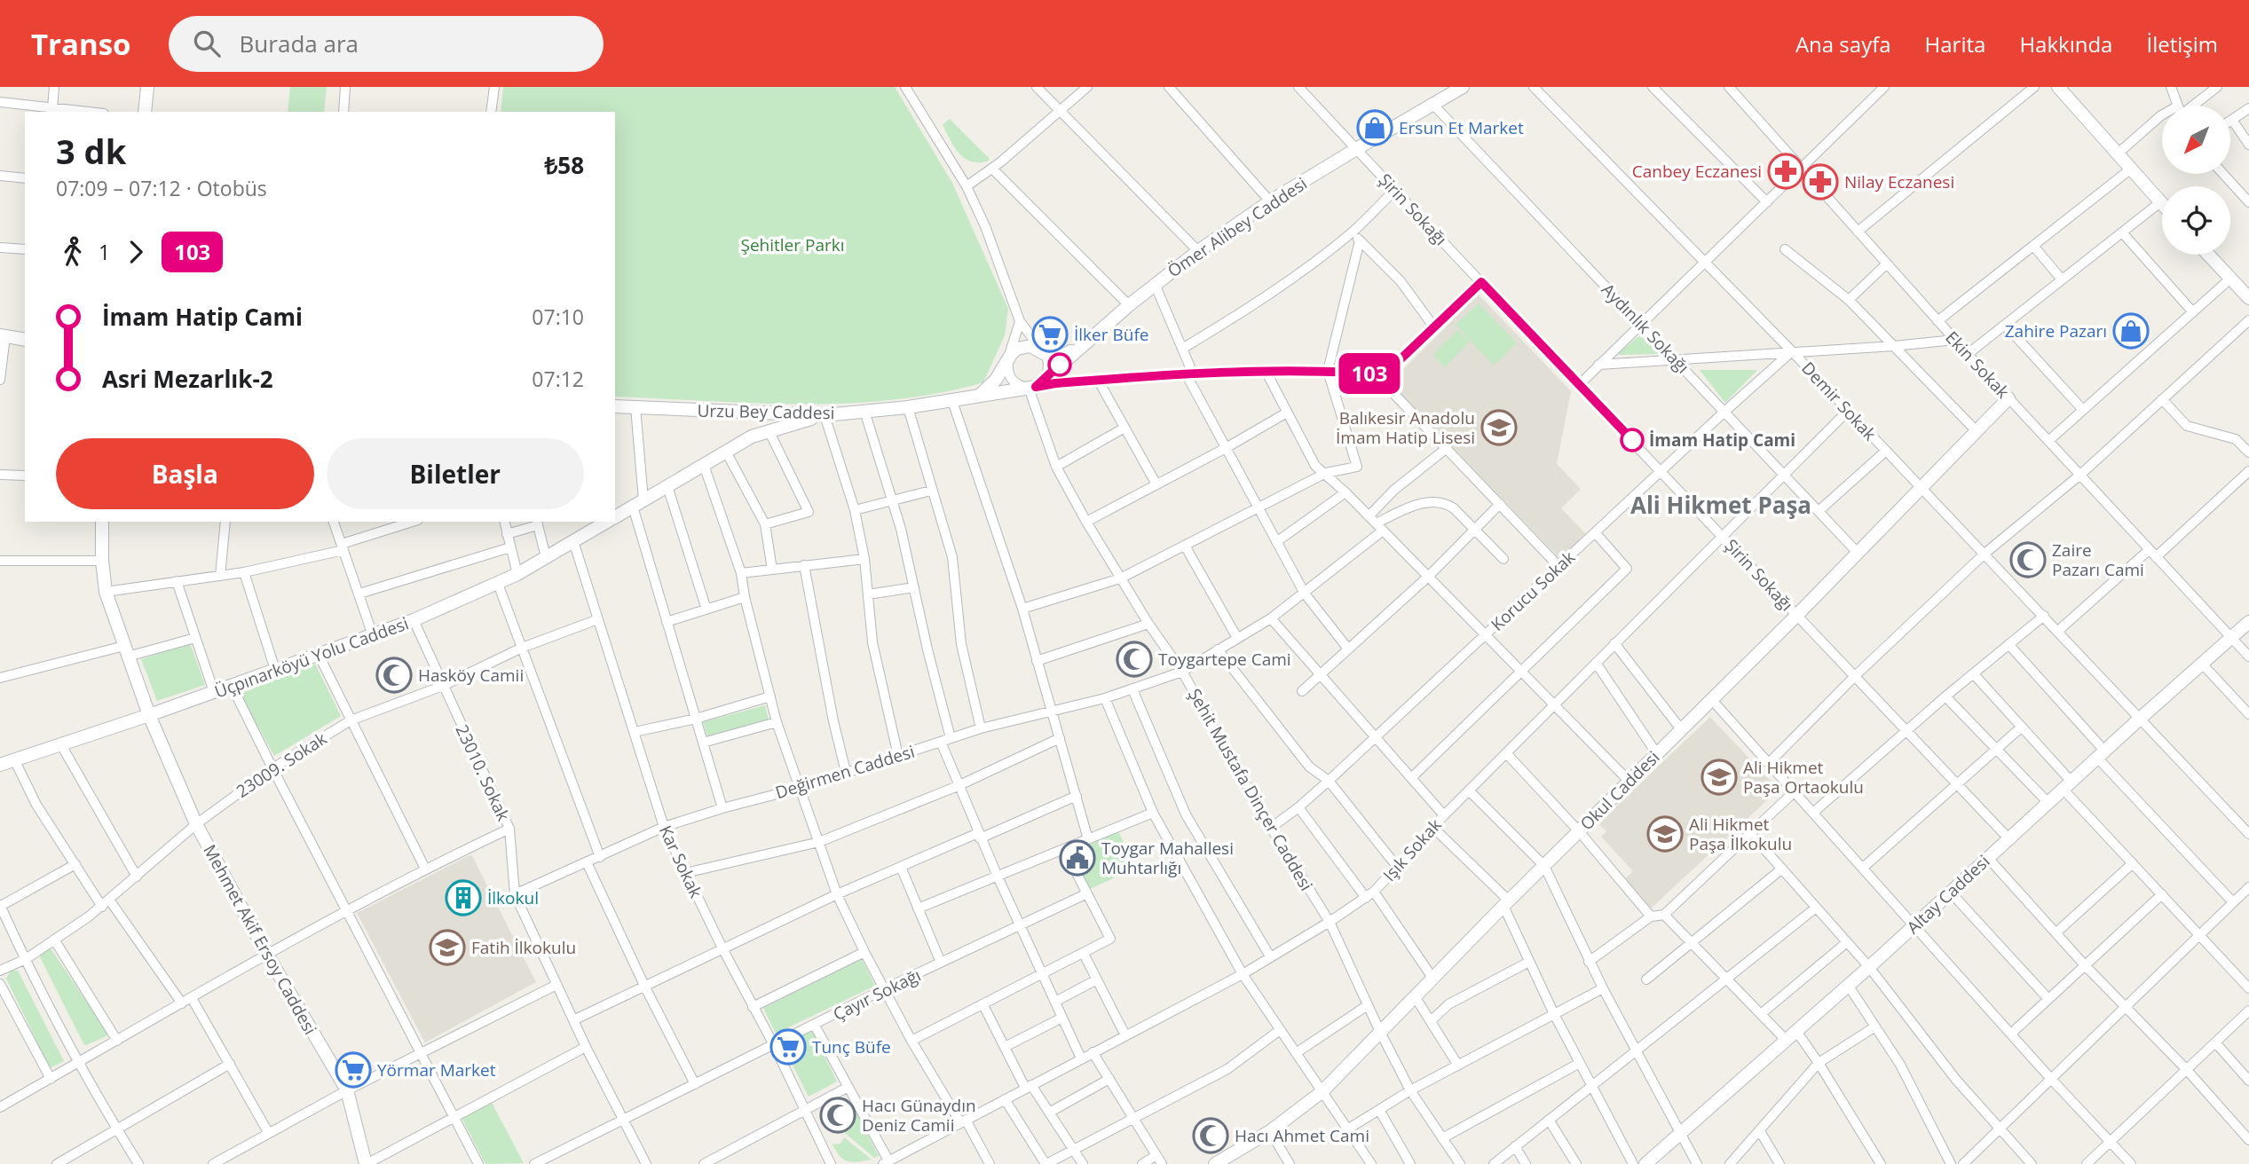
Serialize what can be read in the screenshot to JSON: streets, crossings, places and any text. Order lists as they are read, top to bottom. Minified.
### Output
{"streets":{"main road":["Ömer Alibey Caddesi","Urzu Bey Caddesi","Üçpınarköyü Yolu Caddesi","Okul Caddesi","Altay Caddesi","Mehmet Akif Ersoy Caddesi"],"street":["Şirin Sokağı","Aydınlık Sokağı","Ekin Sokak","Demir Sokak","Korucu Sokak","23009. Sokak","Değirmen Caddesi","23010. Sokak","Şehit Mustafa Dinçer Caddesi","Işık Sokak","Kar Sokak","Çayır Sokağı"]},"crossings":[["Şirin Sokağı","Ömer Alibey Caddesi"],["Şirin Sokağı","Korucu Sokak"],["Şirin Sokağı","Okul Caddesi"],["Şirin Sokağı","Işık Sokak"],["Şirin Sokağı","Altay Caddesi"],["Ömer Alibey Caddesi","Aydınlık Sokağı"],["Ömer Alibey Caddesi","Urzu Bey Caddesi"],["Ömer Alibey Caddesi","Şehit Mustafa Dinçer Caddesi"],["Aydınlık Sokağı","Korucu Sokak"],["Aydınlık Sokağı","Okul Caddesi"],["Aydınlık Sokağı","Işık Sokak"],["Ekin Sokak","Okul Caddesi"],["Ekin Sokak","Altay Caddesi"],["Demir Sokak","Korucu Sokak"],["Demir Sokak","Okul Caddesi"],["Demir Sokak","Işık Sokak"],["Demir Sokak","Altay Caddesi"],["Urzu Bey Caddesi","Üçpınarköyü Yolu Caddesi"],["Urzu Bey Caddesi","Şehit Mustafa Dinçer Caddesi"],["Korucu Sokak","Şehit Mustafa Dinçer Caddesi"],["Üçpınarköyü Yolu Caddesi","23010. Sokak"],["Üçpınarköyü Yolu Caddesi","Kar Sokak"],["Üçpınarköyü Yolu Caddesi","Mehmet Akif Ersoy Caddesi"],["23009. Sokak","23010. Sokak"],["23009. Sokak","Kar Sokak"],["23009. Sokak","Mehmet Akif Ersoy Caddesi"],["Değirmen Caddesi","23010. Sokak"],["Değirmen Caddesi","Şehit Mustafa Dinçer Caddesi"],["Değirmen Caddesi","Kar Sokak"],["23010. Sokak","Çayır Sokağı"],["Şehit Mustafa Dinçer Caddesi","Okul Caddesi"],["Şehit Mustafa Dinçer Caddesi","Işık Sokak"],["Kar Sokak","Çayır Sokağı"]],"districts":["Ali Hikmet Paşa"],"parks":["Şehitler Parkı"],"places":{"shop":["Ersun Et Market","Zahire Pazarı"],"pharmacy":["Canbey Eczanesi","Nilay Eczanesi"],"supermarket":["İlker Büfe","Tunç Büfe","Yörmar Market"],"school or university":["Balıkesir Anadolu İmam Hatip Lisesi","Ali Hikmet Paşa Ortaokulu","Ali Hikmet Paşa İlkokulu","Fatih İlkokulu"],"other":["İmam Hatip Cami"],"mosque":["Zaire Pazarı Cami","Toygartepe Cami","Hasköy Camii","Hacı Günaydın Deniz Camii","Hacı Ahmet Cami"],"public building":["Toygar Mahallesi Muhtarlığı"],"building":["İlkokul"]},"lines":["bus line 103"],"north":"bottom left","page":{"header":"Transo","search":"Burada ara","nav":["Ana sayfa","Harita","Hakkında","İletişim"],"on_map":"103","heading":["3 dk","07:09 – 07:12 · Otobüs","₺58"],"legs":["1","103"],"list":[{"name":"İmam Hatip Cami","value":"07:10"},{"name":"Asri Mezarlık-2","value":"07:12"}],"buttons":["Başla","Biletler"]}}
